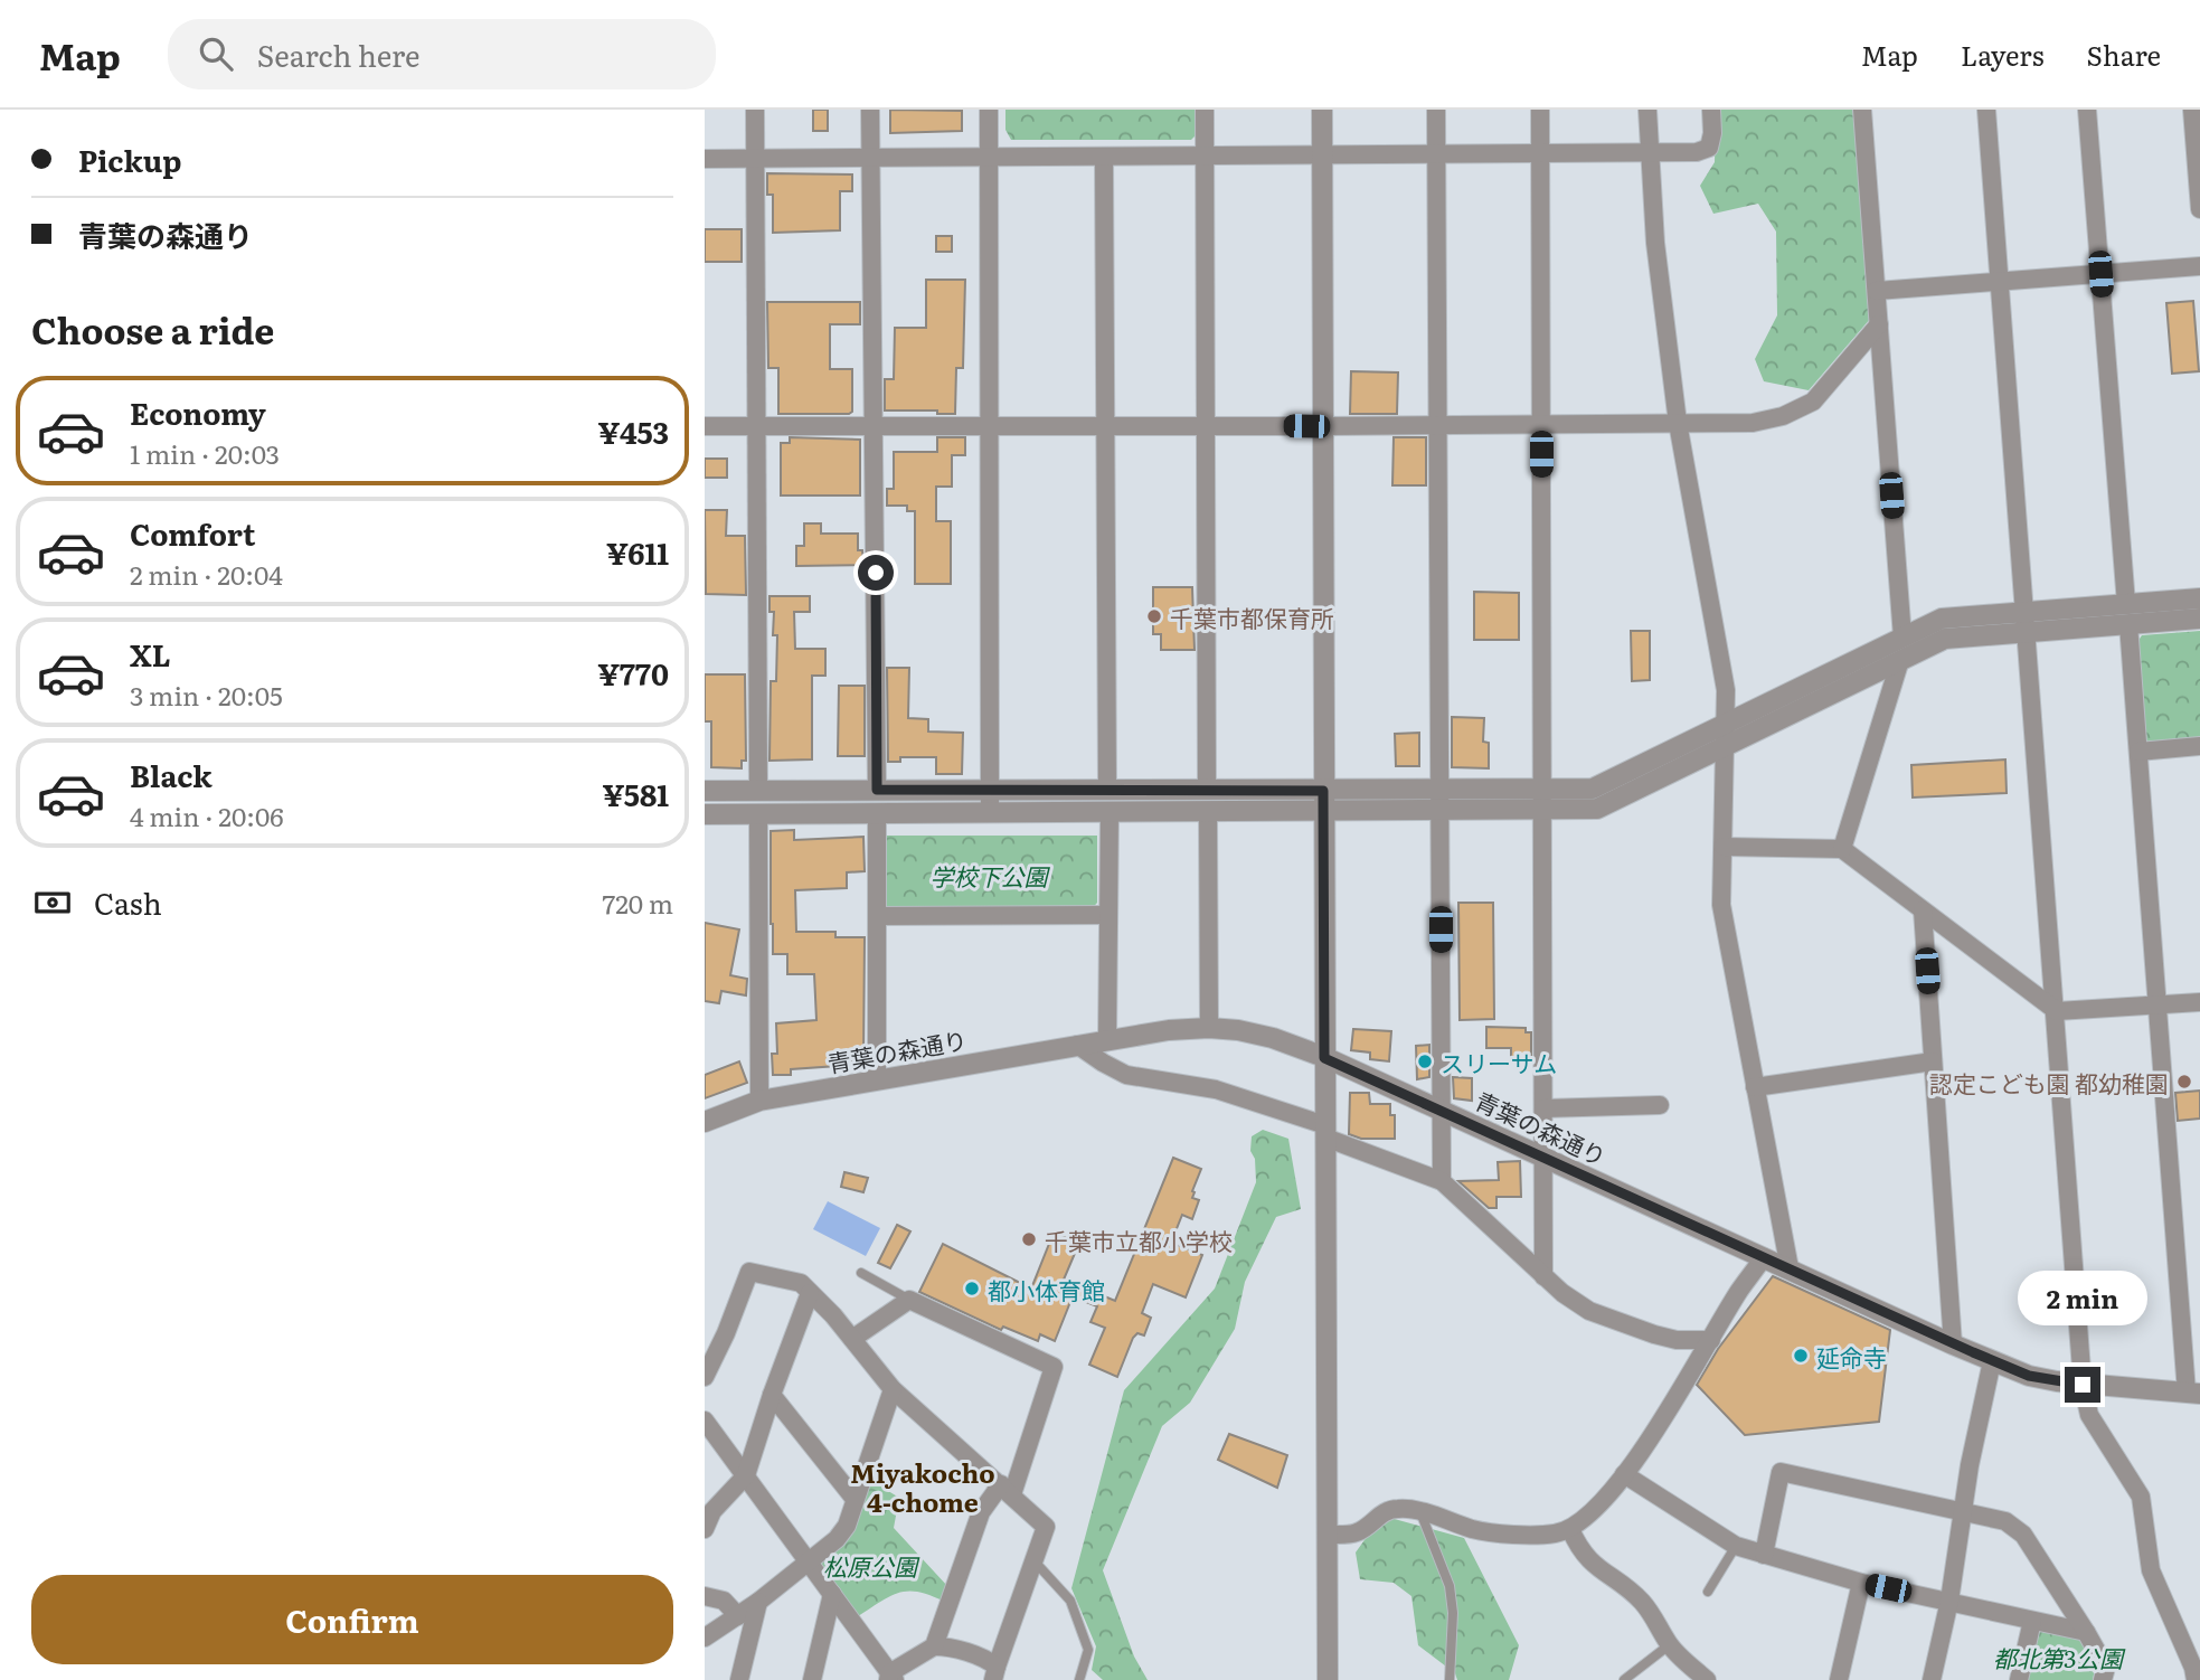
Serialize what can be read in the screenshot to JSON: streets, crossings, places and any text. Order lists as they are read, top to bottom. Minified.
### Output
{"streets":{"street":["青葉の森通り"]},"districts":["Miyakocho 4-chome"],"parks":["学校下公園","松原公園","都北第3公園"],"places":["千葉市都保育所","スリーサム","認定こども園 都幼稚園","千葉市立都小学校","都小体育館","延命寺"],"page":{"header":"Map","search":"Search here","nav":["Map","Layers","Share"],"banner":["Pickup","青葉の森通り"],"heading":"Choose a ride","list":[{"name":"Economy","note":"1 min · 20:03","value":"¥453"},{"name":"Comfort","note":"2 min · 20:04","value":"¥611"},{"name":"XL","note":"3 min · 20:05","value":"¥770"},{"name":"Black","note":"4 min · 20:06","value":"¥581"}],"pay":["Cash","720 m"],"bubble":"2 min","buttons":"Confirm"}}
